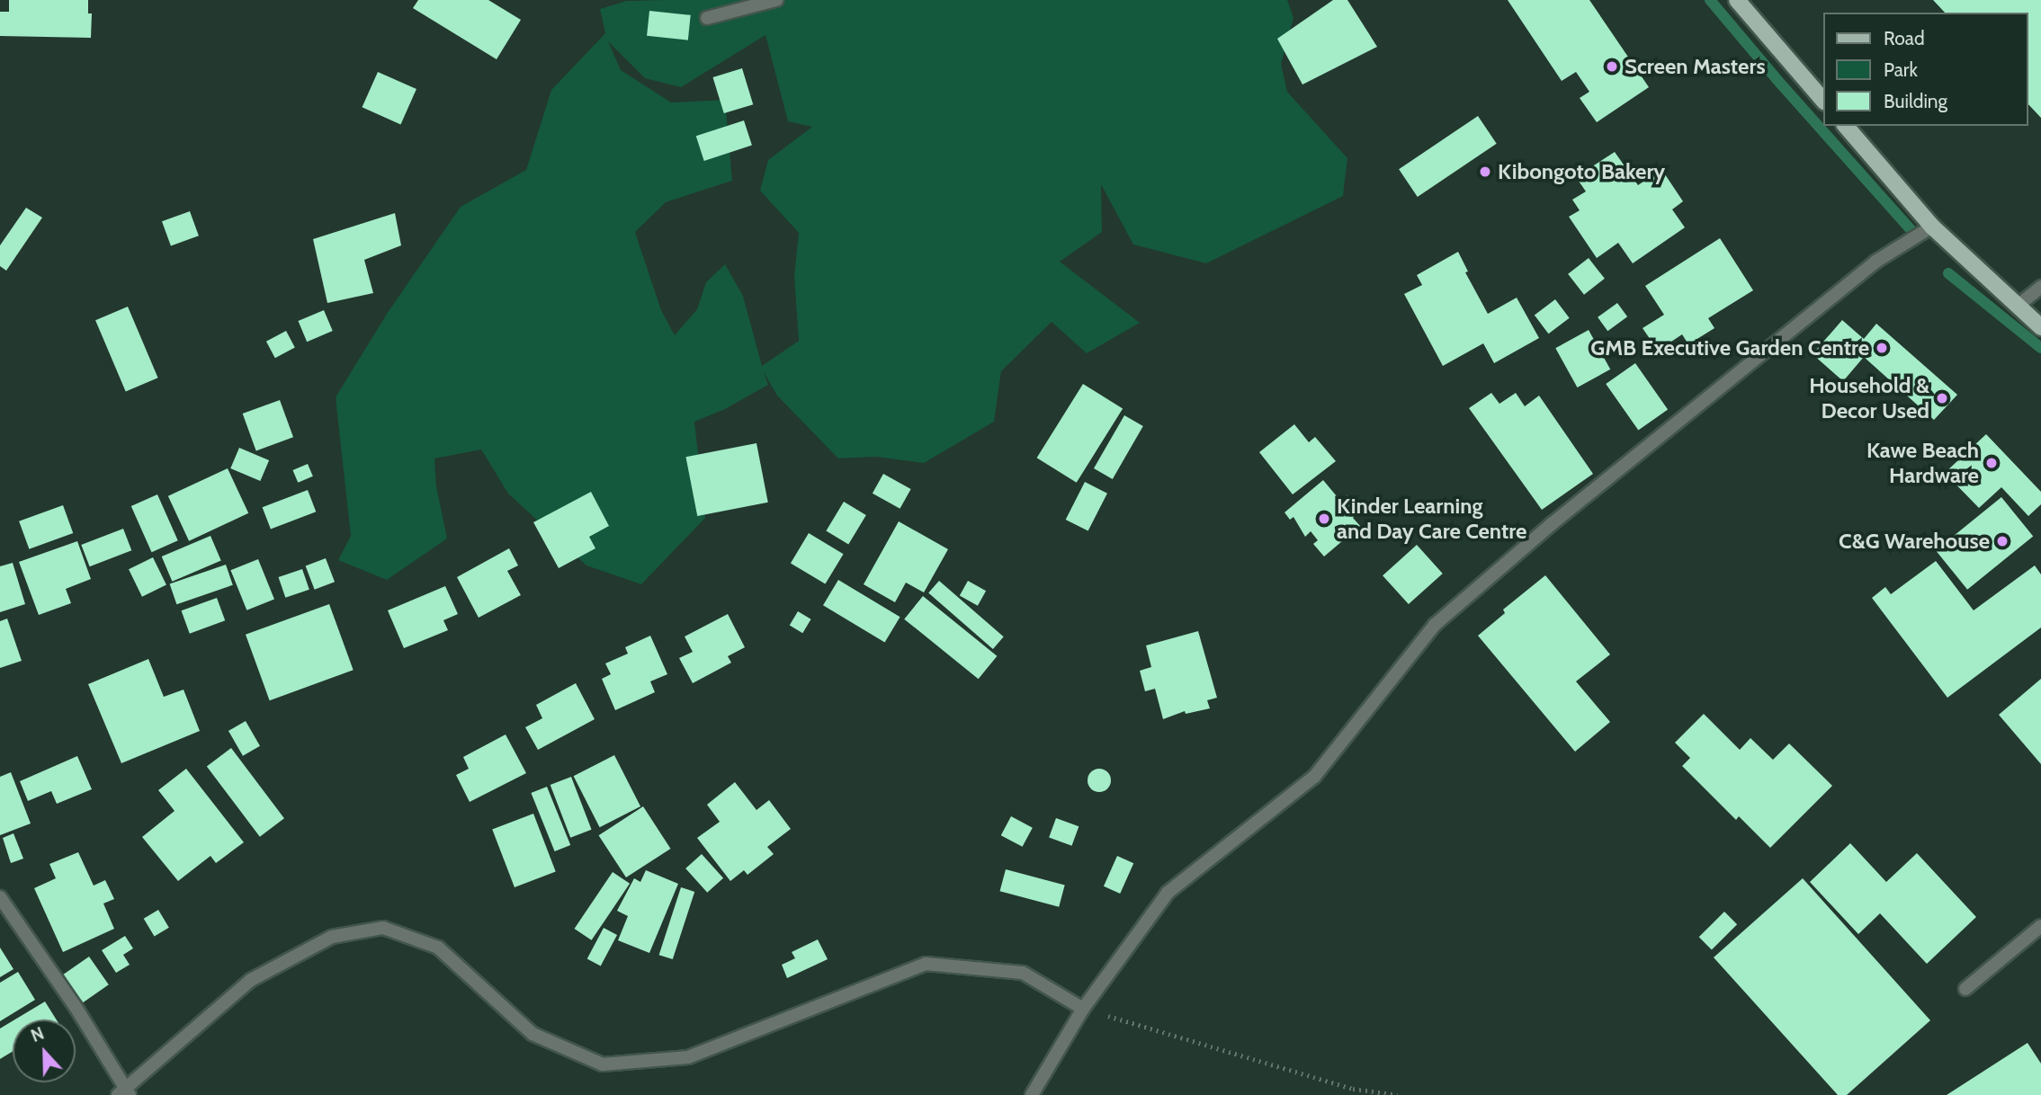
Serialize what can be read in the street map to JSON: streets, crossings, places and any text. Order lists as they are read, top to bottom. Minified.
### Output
{"places":["Screen Masters","Kibongoto Bakery","GMB Executive Garden Centre","Household & Decor Used","Kawe Beach Hardware","Kinder Learning and Day Care Centre","C&G Warehouse"],"legend":["Road","Park","Building"],"north":"top"}
